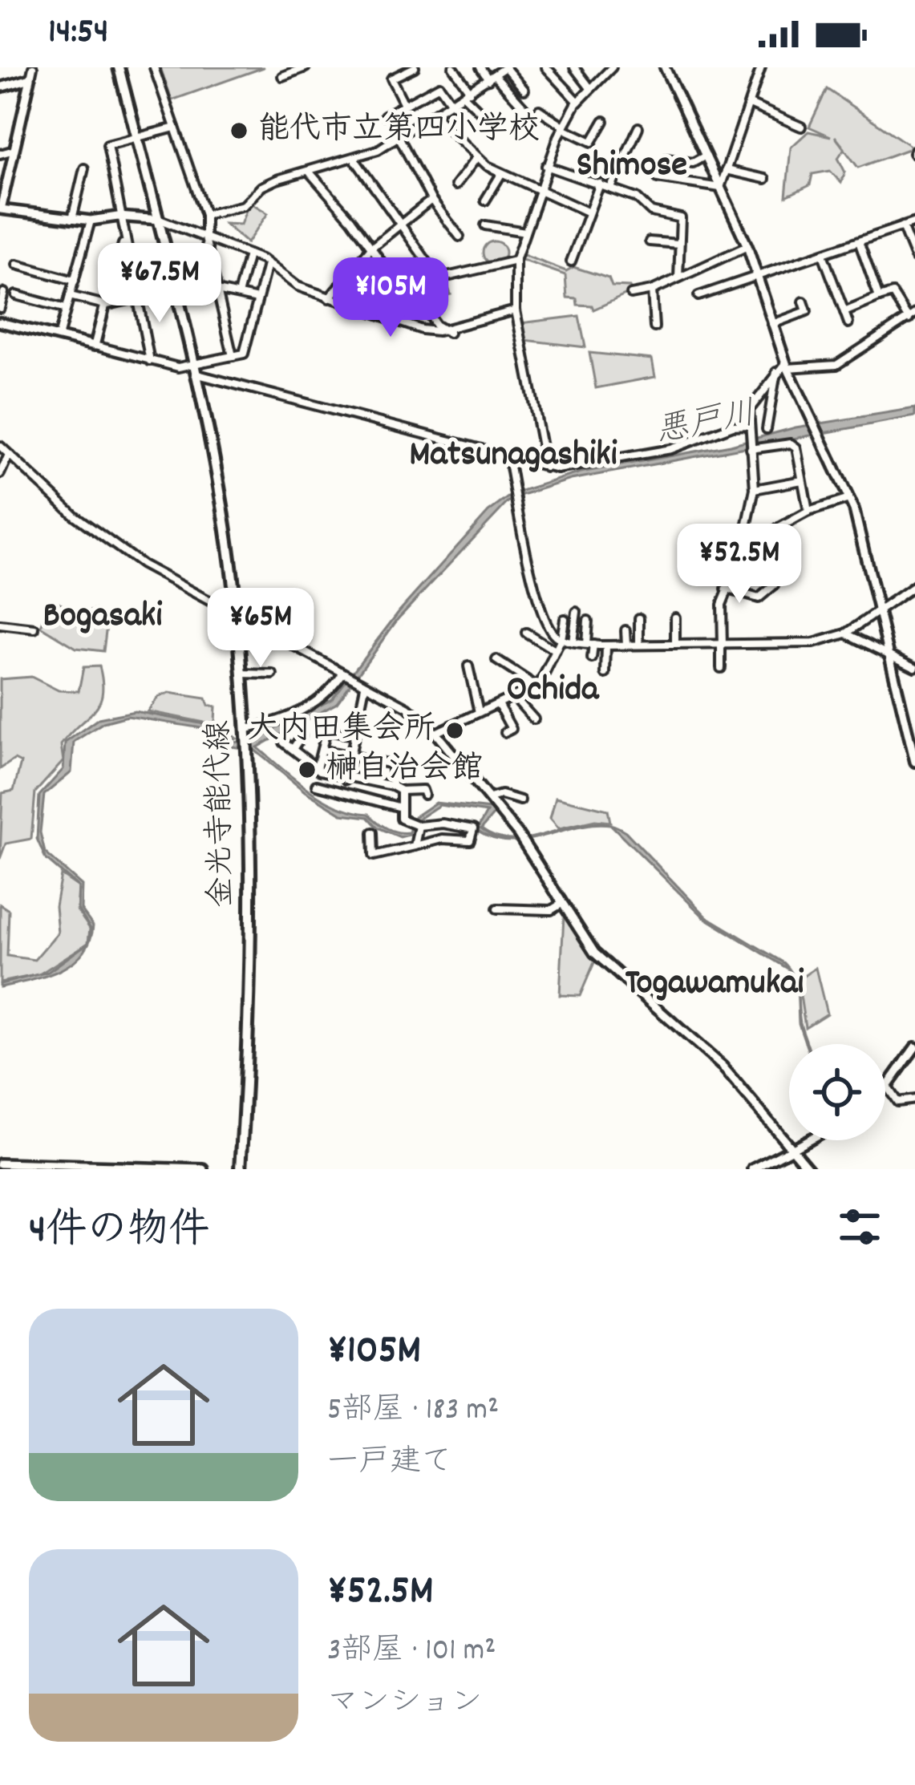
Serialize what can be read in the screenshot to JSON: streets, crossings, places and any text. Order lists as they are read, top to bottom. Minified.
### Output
{"streets":{"main road":["金光寺能代線"]},"districts":["Shimose","Matsunagashiki","Bogasaki","Ochida","Togawamukai"],"water":["悪戸川"],"places":["能代市立第四小学校","大内田集会所","榊自治会館"],"page":{"status":"14:54","price":["¥67.5M","¥105M","¥52.5M","¥65M"],"heading":"4件の物件","list":[{"name":"¥105M","note":"5部屋 · 183 m² · 一戸建て"},{"name":"¥52.5M","note":"3部屋 · 101 m² · マンション"}]}}
